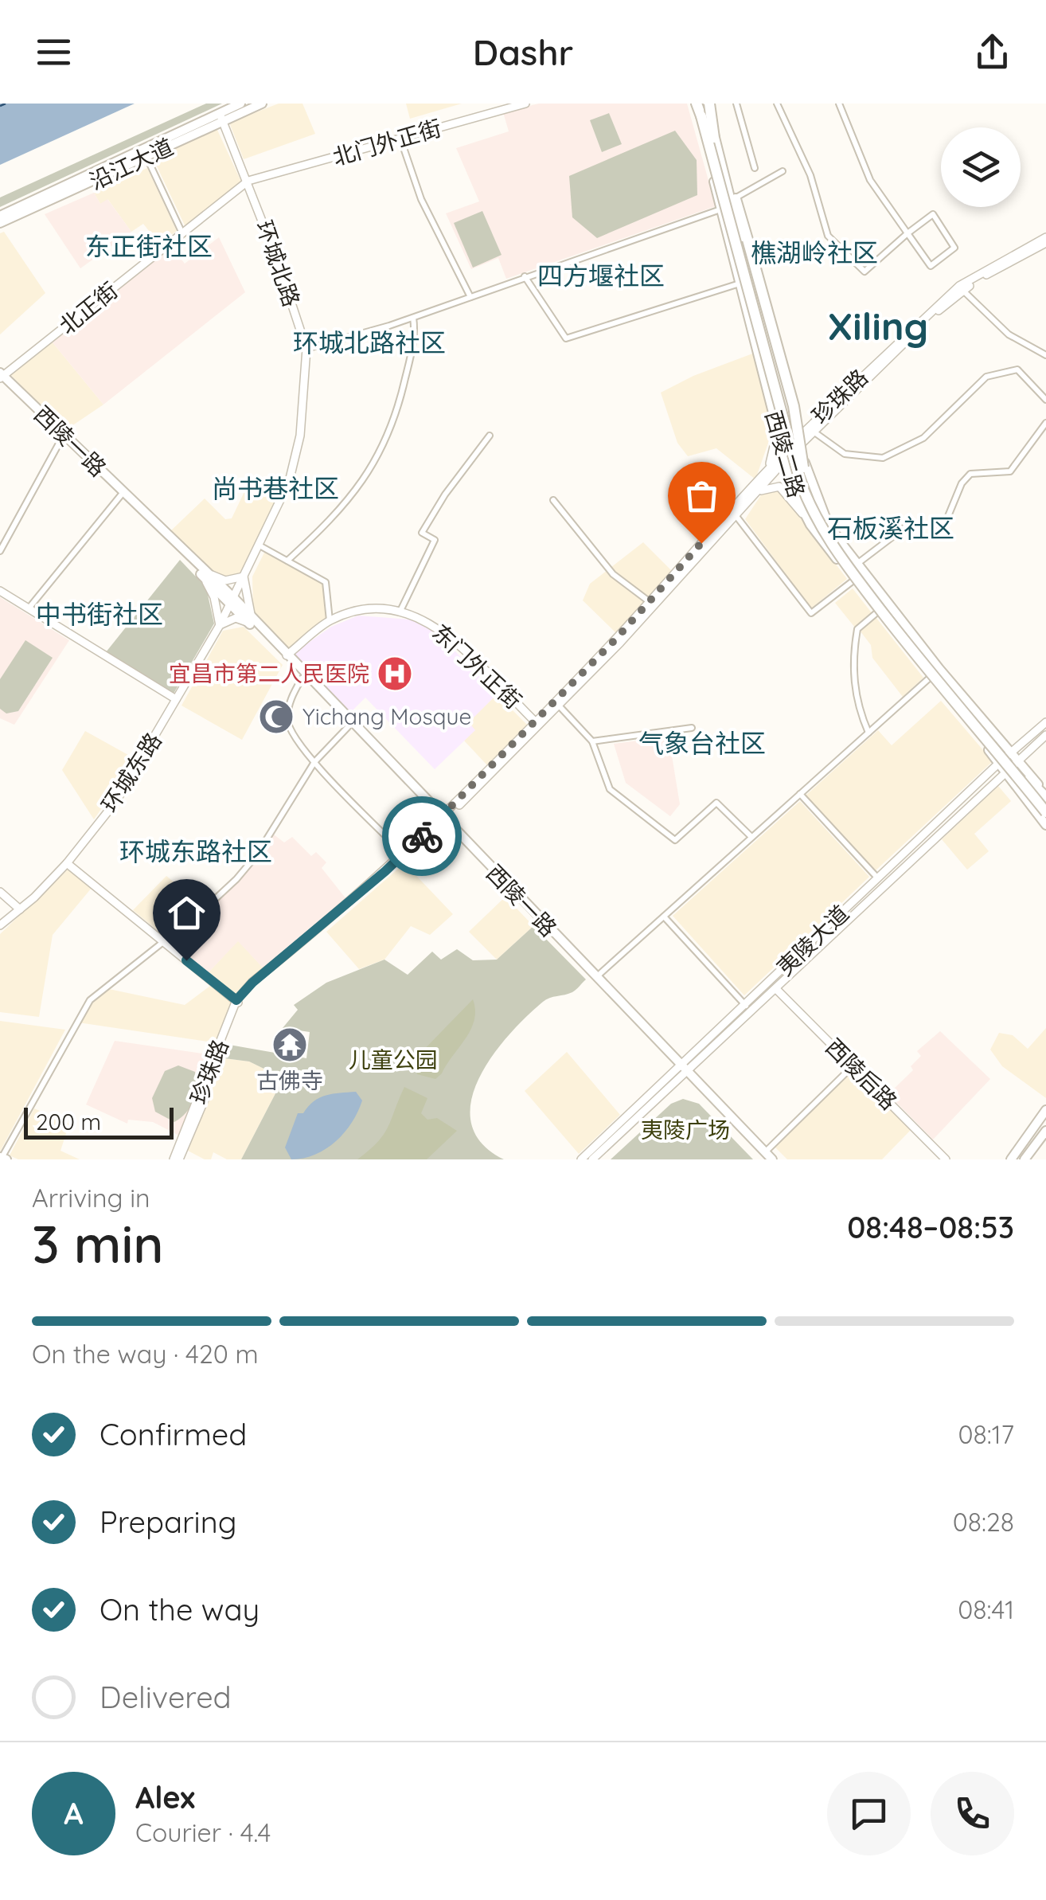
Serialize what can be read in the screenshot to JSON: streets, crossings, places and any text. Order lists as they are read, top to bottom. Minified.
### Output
{"streets":{"main road":["北门外正街","沿江大道","环城北路","北正街","珍珠路","西陵一路","西陵二路","东门外正街","环城东路","夷陵大道","西陵后路"]},"crossings":[["北门外正街","环城北路"],["北门外正街","北正街"],["沿江大道","环城北路"],["环城北路","北正街"],["环城北路","西陵一路"],["环城北路","环城东路"],["北正街","西陵一路"],["珍珠路","西陵一路"],["珍珠路","西陵二路"],["珍珠路","东门外正街"],["西陵一路","东门外正街"],["西陵一路","环城东路"],["西陵一路","夷陵大道"],["西陵二路","夷陵大道"],["夷陵大道","西陵后路"]],"districts":["东正街社区","樵湖岭社区","四方堰社区","Xiling","环城北路社区","尚书巷社区","石板溪社区","中书街社区","气象台社区","环城东路社区"],"parks":["儿童公园","夷陵广场"],"places":{"hospital":["宜昌市第二人民医院"],"mosque":["Yichang Mosque"],"temple":["古佛寺"]},"scale_bar":"200 m","page":{"header":"Dashr","scale":"200 m","heading":["3 min","Arriving in","08:48–08:53"],"panel":["Alex","Courier · 4.4"],"bar":"On the way · 420 m","list":[["Confirmed","08:17"],["Preparing","08:28"],["On the way","08:41"],"Delivered"],"round":"A"}}
